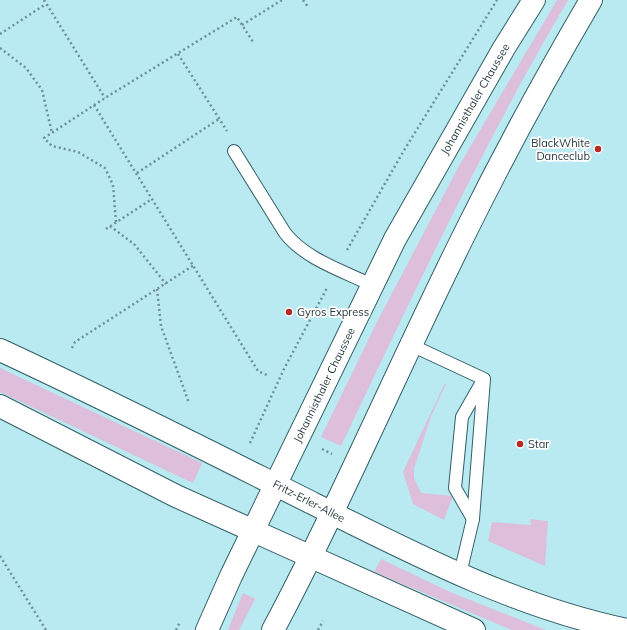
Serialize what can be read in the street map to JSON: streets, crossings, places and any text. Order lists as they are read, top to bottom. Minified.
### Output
{"streets":{"main road":["Johannisthaler Chaussee","Fritz-Erler-Allee"]},"crossings":[["Johannisthaler Chaussee","Fritz-Erler-Allee"]],"places":["BlackWhite Danceclub","Gyros Express","Star"]}
